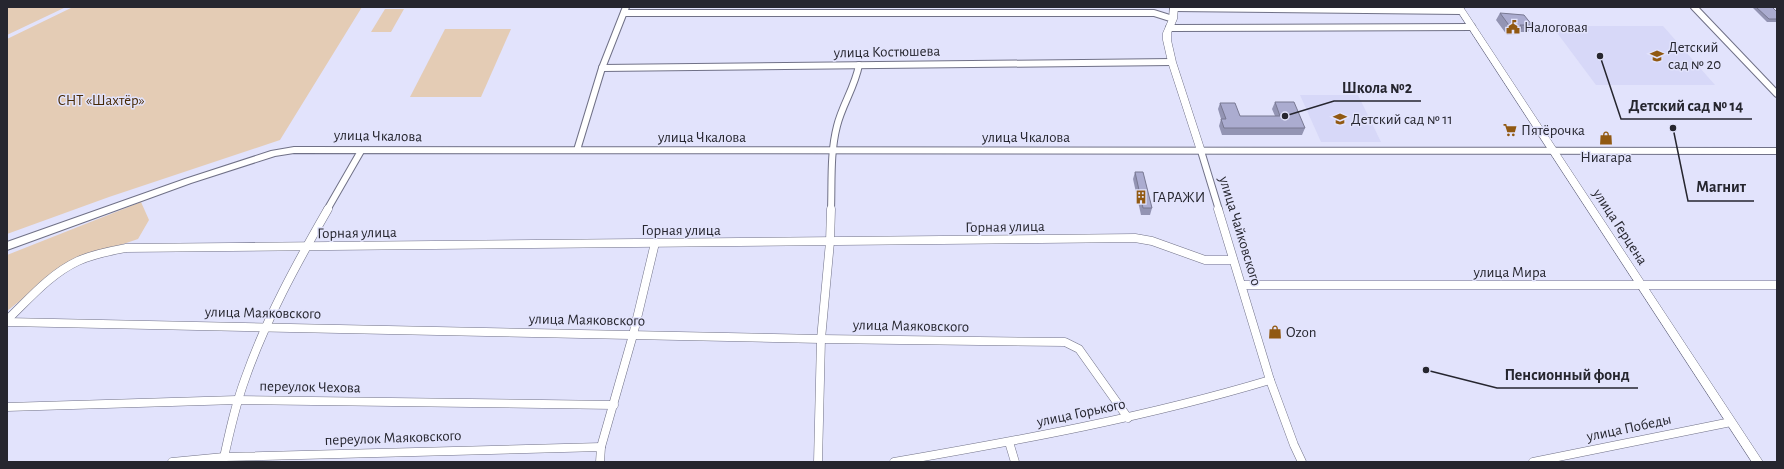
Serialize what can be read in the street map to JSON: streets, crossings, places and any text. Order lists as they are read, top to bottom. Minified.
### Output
{"streets":{"main road":["улица Чкалова"],"street":["улица Костюшева","Горная улица","улица Герцена","улица Чайковского","улица Мира","улица Маяковского","переулок Чехова","улица Горького","улица Победы","переулок Маяковского"]},"crossings":[["улица Костюшева","улица Чайковского"],["улица Чкалова","улица Герцена"],["улица Чкалова","улица Чайковского"],["Горная улица","улица Чайковского"],["Горная улица","улица Маяковского"],["улица Герцена","улица Мира"],["улица Герцена","улица Победы"],["улица Чайковского","улица Мира"],["улица Чайковского","улица Горького"],["улица Маяковского","улица Горького"]],"parks":["СНТ «Шахтёр»"],"places":{"public building":["Налоговая"],"other":["Детский сад № 14","Школа №2","Магнит","Пенсионный фонд"],"school or university":["Детский сад № 20","Детский сад № 11"],"supermarket":["Пятёрочка"],"shop":["Ниагара","Ozon"],"building":["ГАРАЖИ"]}}
